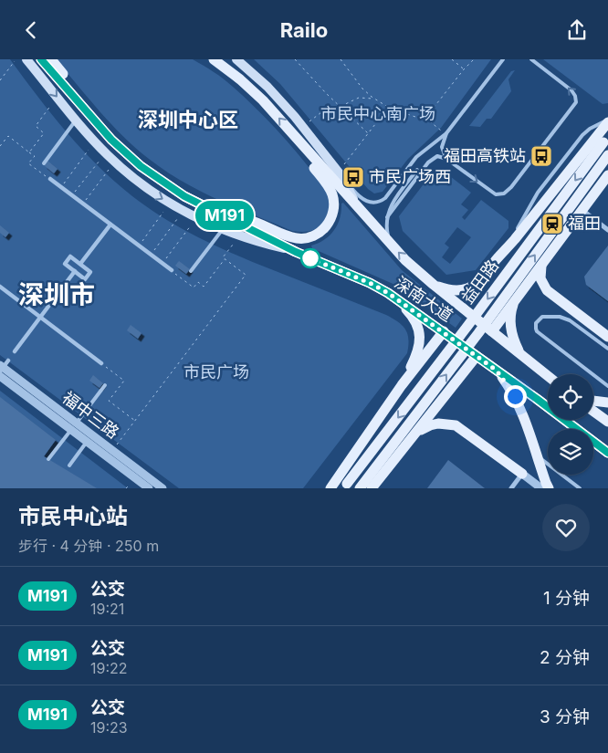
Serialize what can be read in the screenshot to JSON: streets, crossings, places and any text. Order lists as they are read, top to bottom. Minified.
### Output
{"streets":{"main road":["益田路","深南大道"],"street":["福中三路"]},"districts":["深圳中心区","深圳市"],"parks":["市民中心南广场","市民广场"],"places":{"bus stop":["福田高铁站","市民广场西"],"station":["福田"]},"lines":["bus line M191"],"page":{"header":"Railo","on_map":"M191","heading":["市民中心站","步行 · 4 分钟 · 250 m"],"list":[{"mark":"M191","name":"公交","note":"19:21","value":"1 分钟"},{"mark":"M191","name":"公交","note":"19:22","value":"2 分钟"},{"mark":"M191","name":"公交","note":"19:23","value":"3 分钟"}]}}
